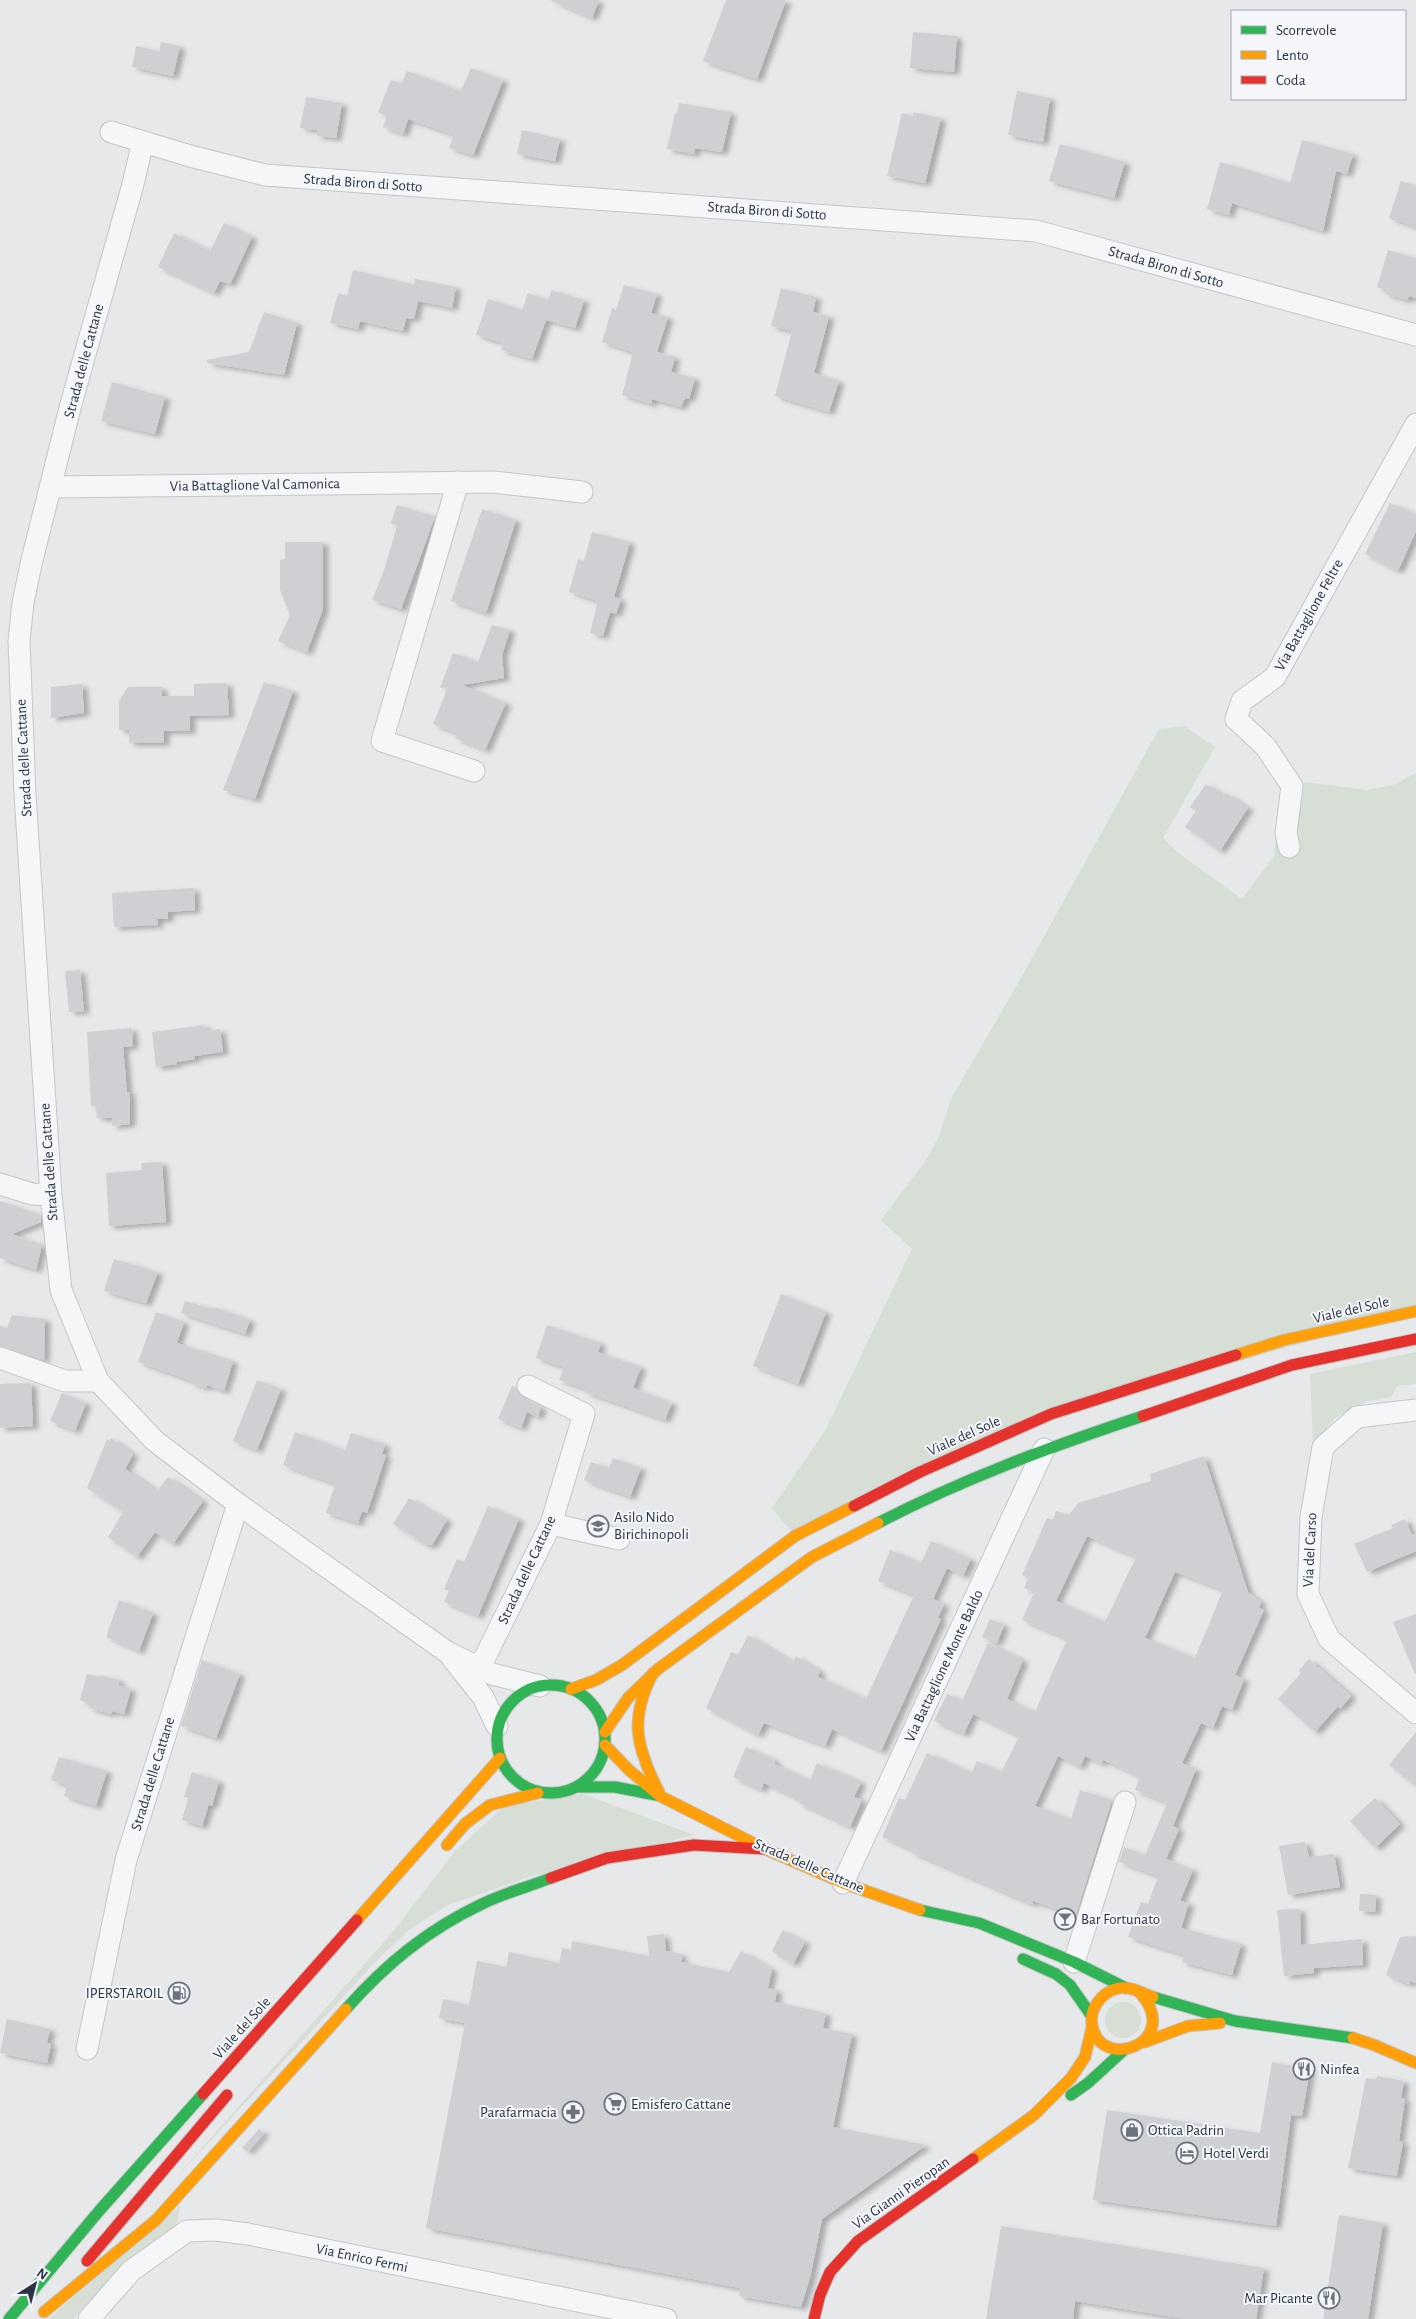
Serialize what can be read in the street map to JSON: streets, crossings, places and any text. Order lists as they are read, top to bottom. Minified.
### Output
{"streets":{"main road":["Strada delle Cattane","Viale del Sole","Via Gianni Pieropan"],"street":["Strada Biron di Sotto","Via Battaglione Val Camonica","Via Battaglione Feltre","Via del Carso","Via Battaglione Monte Baldo","Via Enrico Fermi"]},"crossings":[["Strada Biron di Sotto","Strada delle Cattane"],["Strada delle Cattane","Via Battaglione Val Camonica"],["Strada delle Cattane","Viale del Sole"],["Strada delle Cattane","Via Battaglione Monte Baldo"],["Strada delle Cattane","Via Gianni Pieropan"]],"places":{"school or university":["Asilo Nido Birichinopoli"],"bar":["Bar Fortunato"],"fuel station":["IPERSTAROIL"],"restaurant":["Ninfea","Mar Picante"],"supermarket":["Emisfero Cattane"],"pharmacy":["Parafarmacia"],"shop":["Ottica Padrin"],"hotel":["Hotel Verdi"]},"legend":["Scorrevole","Lento","Coda"],"north":"top right"}
